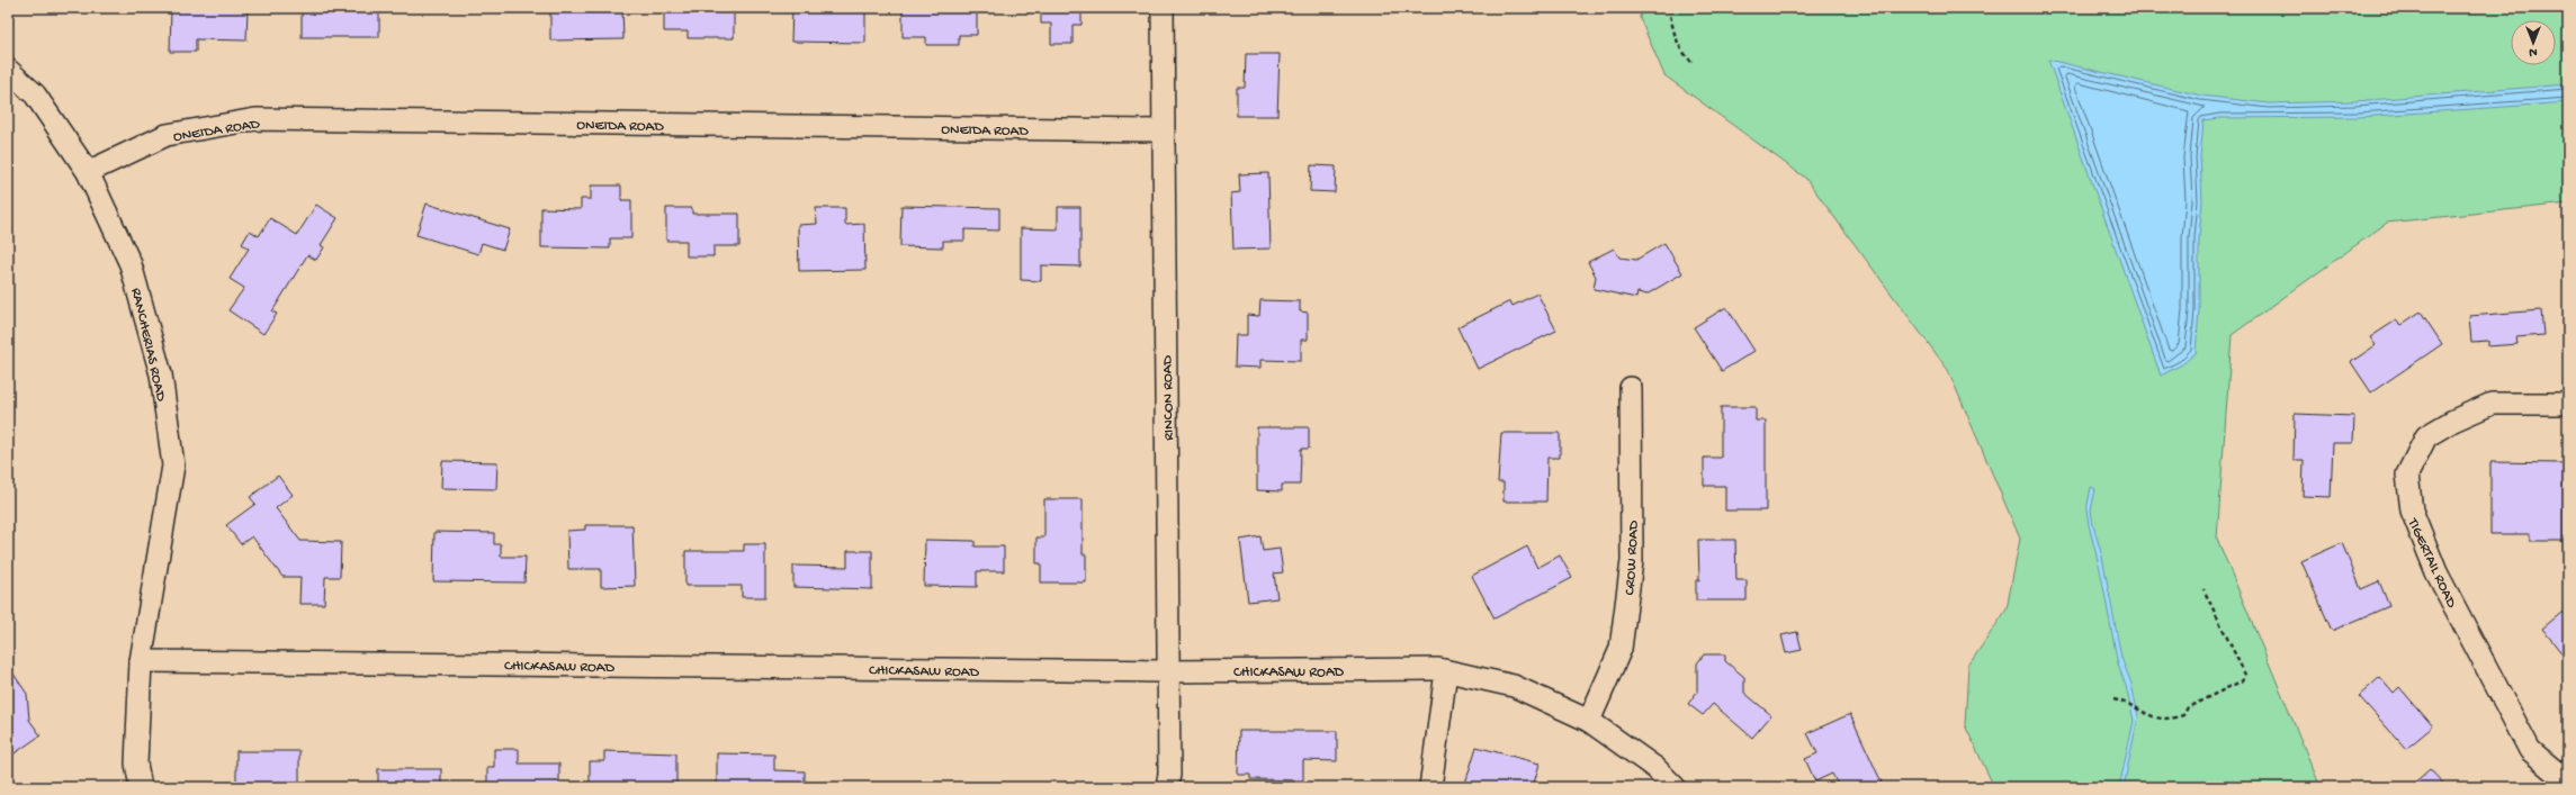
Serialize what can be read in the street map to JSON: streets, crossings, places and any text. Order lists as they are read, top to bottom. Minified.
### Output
{"streets":{"street":["ONEIDA ROAD","RANCHERIAS ROAD","RINCON ROAD","CROW ROAD","TIGERTAIL ROAD","CHICKASAW ROAD"]},"crossings":[["ONEIDA ROAD","RANCHERIAS ROAD"],["ONEIDA ROAD","RINCON ROAD"],["RANCHERIAS ROAD","CHICKASAW ROAD"],["RINCON ROAD","CHICKASAW ROAD"],["CROW ROAD","CHICKASAW ROAD"]],"north":"bottom"}
